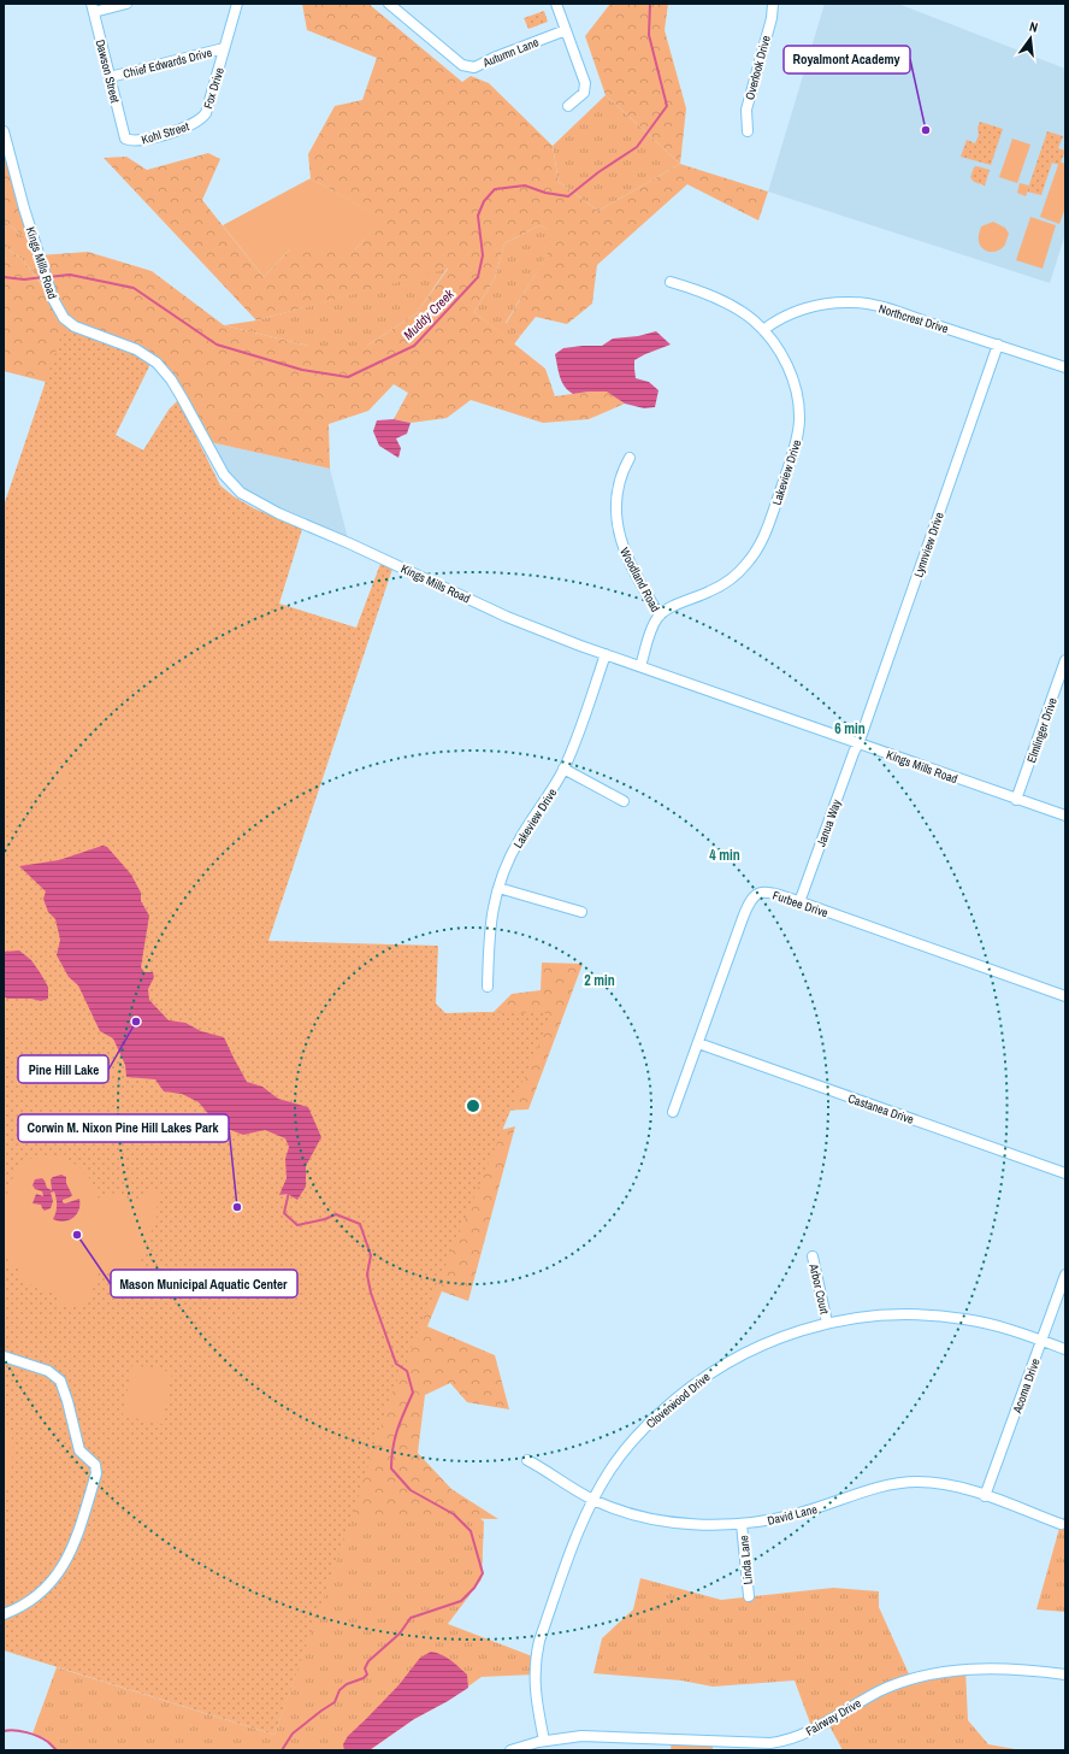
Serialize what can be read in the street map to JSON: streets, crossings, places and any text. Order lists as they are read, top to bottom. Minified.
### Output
{"streets":{"street":["Autumn Lane","Chief Edwards Drive","Overlook Drive","Dawson Street","Fox Drive","Kohl Street","Kings Mills Road","Northcrest Drive","Lakeview Drive","Lynnview Drive","Woodland Road","Elmlinger Drive","Janua Way","Furbee Drive","Castanea Drive","Arbor Court","Acoma Drive","Cloverwood Drive","David Lane","Linda Lane","Fairway Drive"]},"crossings":[["Chief Edwards Drive","Dawson Street"],["Chief Edwards Drive","Fox Drive"],["Dawson Street","Kohl Street"],["Fox Drive","Kohl Street"],["Kings Mills Road","Lakeview Drive"],["Kings Mills Road","Lynnview Drive"],["Kings Mills Road","Elmlinger Drive"],["Kings Mills Road","Janua Way"],["Northcrest Drive","Lakeview Drive"],["Northcrest Drive","Lynnview Drive"],["Lakeview Drive","Woodland Road"],["Lynnview Drive","Janua Way"],["Janua Way","Furbee Drive"],["Furbee Drive","Castanea Drive"],["Arbor Court","Cloverwood Drive"],["Acoma Drive","Cloverwood Drive"],["Acoma Drive","David Lane"],["Cloverwood Drive","David Lane"],["Cloverwood Drive","Fairway Drive"],["David Lane","Linda Lane"]],"water":["Muddy Creek"],"places":["Royalmont Academy","Pine Hill Lake","Corwin M. Nixon Pine Hill Lakes Park","Mason Municipal Aquatic Center"],"north":"top","rings":["6 min","4 min","2 min"]}
